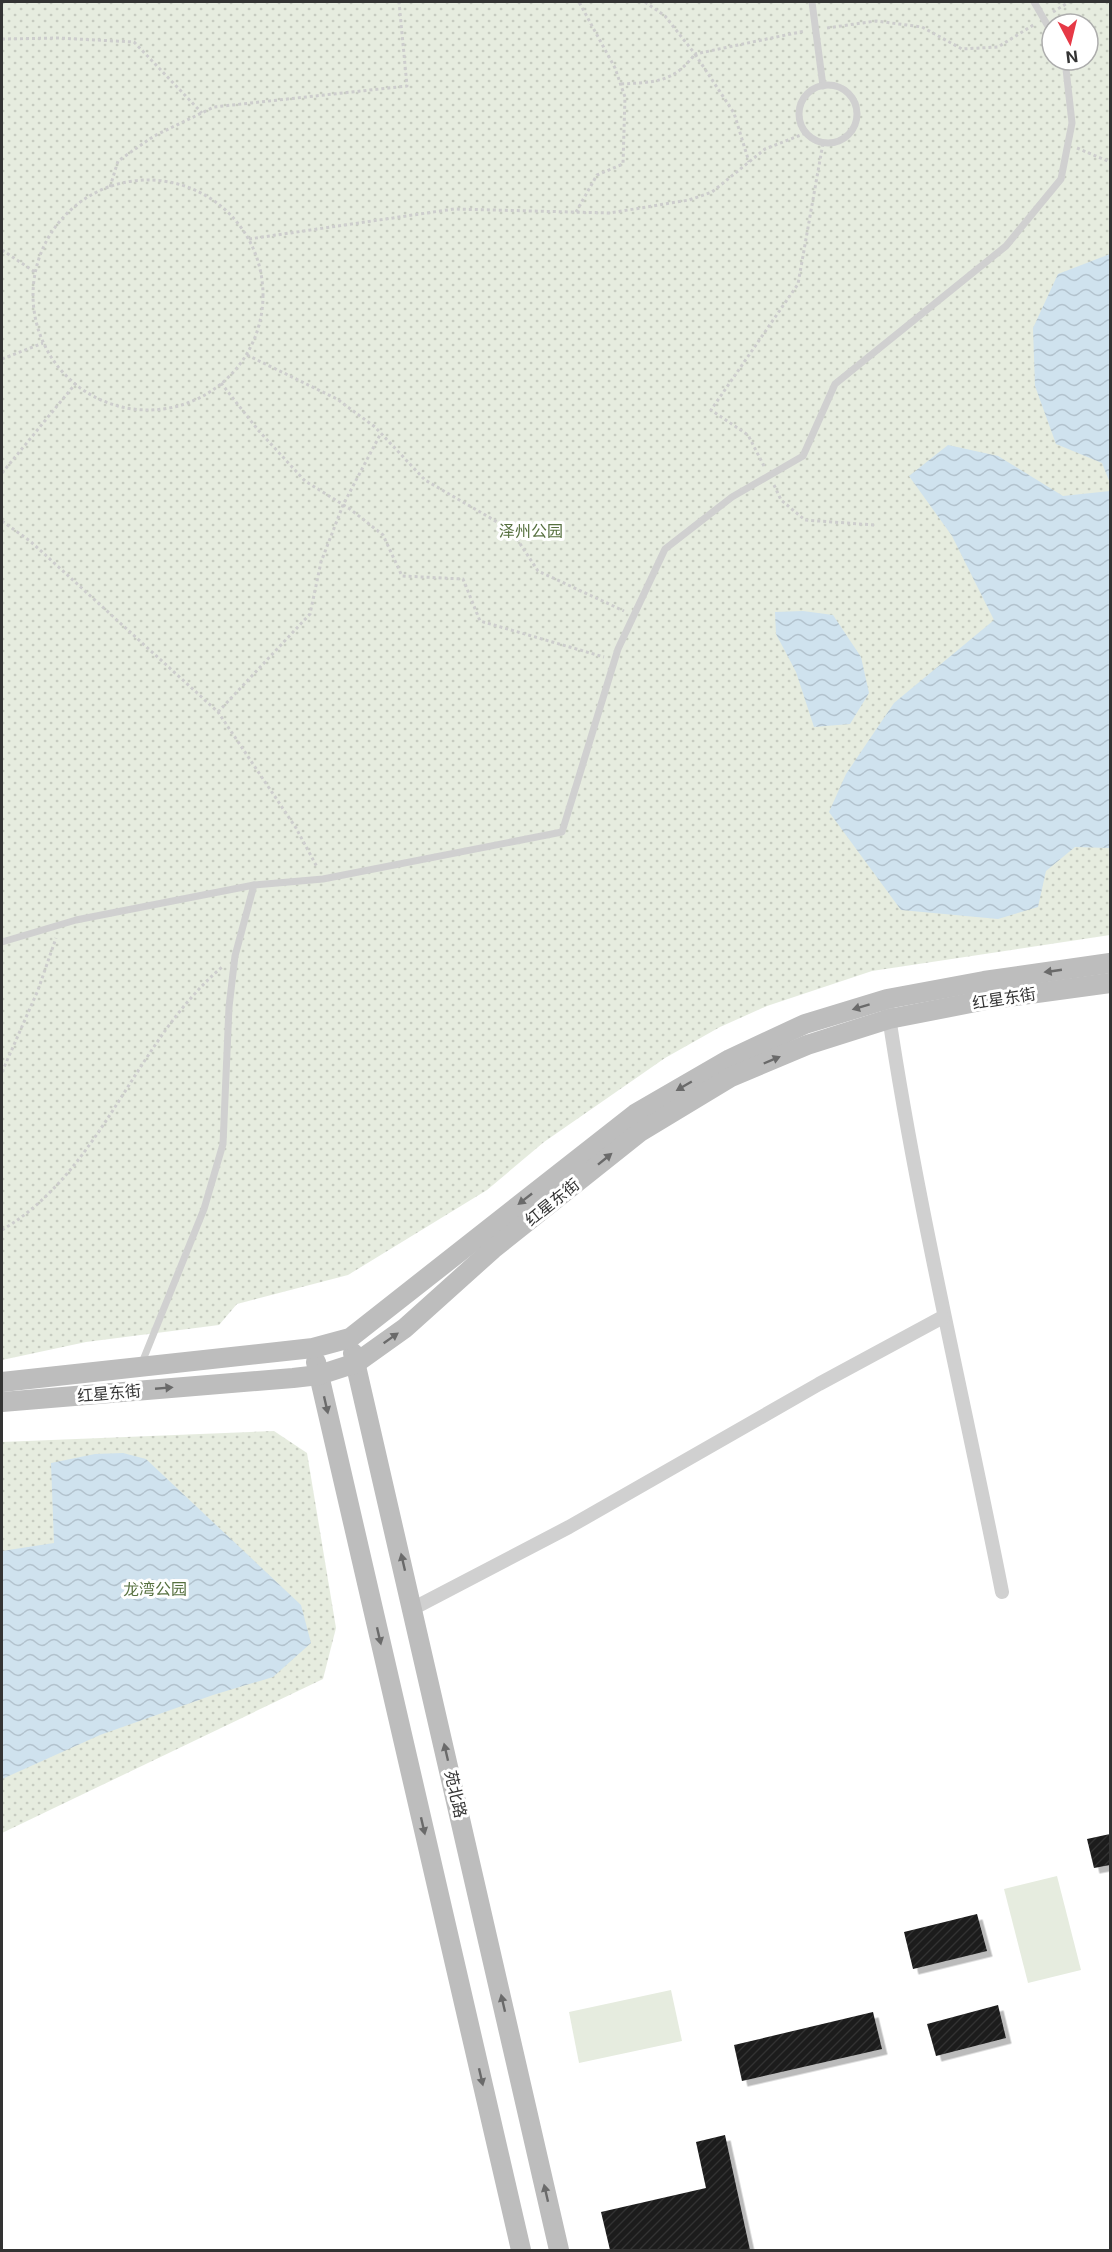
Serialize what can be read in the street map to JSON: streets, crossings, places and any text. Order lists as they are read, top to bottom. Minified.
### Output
{"streets":{"main road":["红星东街","苑北路"]},"crossings":[["红星东街","苑北路"]],"parks":["泽州公园","龙湾公园"],"north":"bottom"}
